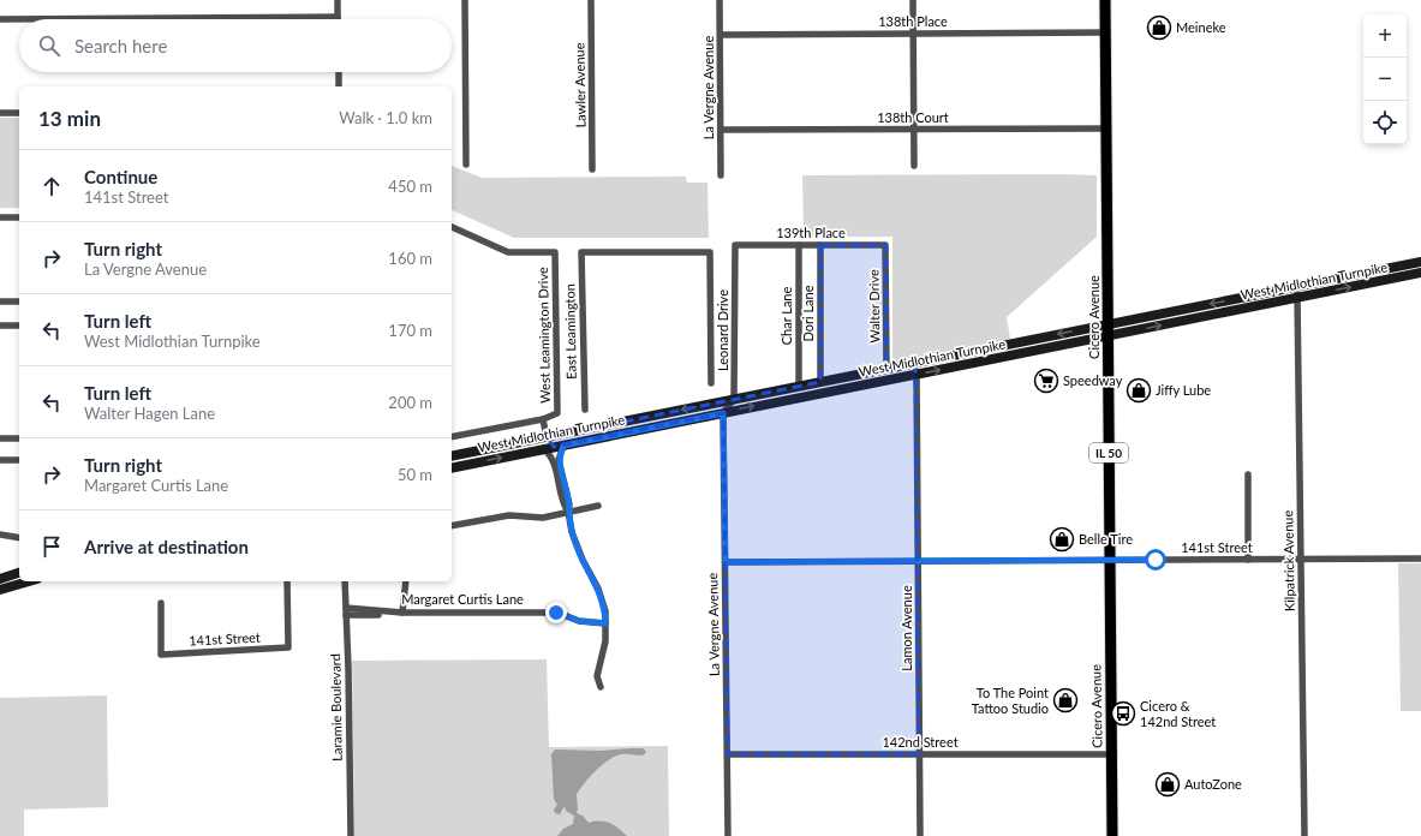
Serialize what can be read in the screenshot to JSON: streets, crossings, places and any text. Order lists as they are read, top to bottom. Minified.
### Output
{"streets":{"main road":["West Midlothian Turnpike","Cicero Avenue","IL 50"],"street":["138th Place","Lawler Avenue","La Vergne Avenue","138th Court","139th Place","Walter Drive","Dori Lane","Char Lane","Leonard Drive","East Leamington","West Leamington Drive","141st Street","Kilpatrick Avenue","Margaret Curtis Lane","Lamon Avenue","Laramie Boulevard","142nd Street"]},"crossings":[["138th Place","La Vergne Avenue"],["138th Place","Cicero Avenue"],["La Vergne Avenue","138th Court"],["La Vergne Avenue","West Midlothian Turnpike"],["La Vergne Avenue","141st Street"],["La Vergne Avenue","142nd Street"],["138th Court","Cicero Avenue"],["139th Place","Walter Drive"],["139th Place","Dori Lane"],["139th Place","Char Lane"],["139th Place","Leonard Drive"],["West Midlothian Turnpike","Walter Drive"],["West Midlothian Turnpike","Dori Lane"],["West Midlothian Turnpike","Char Lane"],["West Midlothian Turnpike","Cicero Avenue"],["West Midlothian Turnpike","Leonard Drive"],["West Midlothian Turnpike","West Leamington Drive"],["West Midlothian Turnpike","Kilpatrick Avenue"],["West Midlothian Turnpike","Lamon Avenue"],["Cicero Avenue","141st Street"],["Cicero Avenue","142nd Street"],["141st Street","Kilpatrick Avenue"],["141st Street","Lamon Avenue"],["Margaret Curtis Lane","Laramie Boulevard"],["Lamon Avenue","142nd Street"]],"places":{"shop":["Meineke","Jiffy Lube","Belle Tire","To The Point Tattoo Studio","AutoZone"],"supermarket":["Speedway"],"bus stop":["Cicero & 142nd Street"]},"page":{"map_buttons":["+","−"],"search":"Search here","heading":["13 min","Walk · 1.0 km"],"list":[["Continue","141st Street","450 m"],["Turn right","La Vergne Avenue","160 m"],["Turn left","West Midlothian Turnpike","170 m"],["Turn left","Walter Hagen Lane","200 m"],["Turn right","Margaret Curtis Lane","50 m"],"Arrive at destination"]}}
